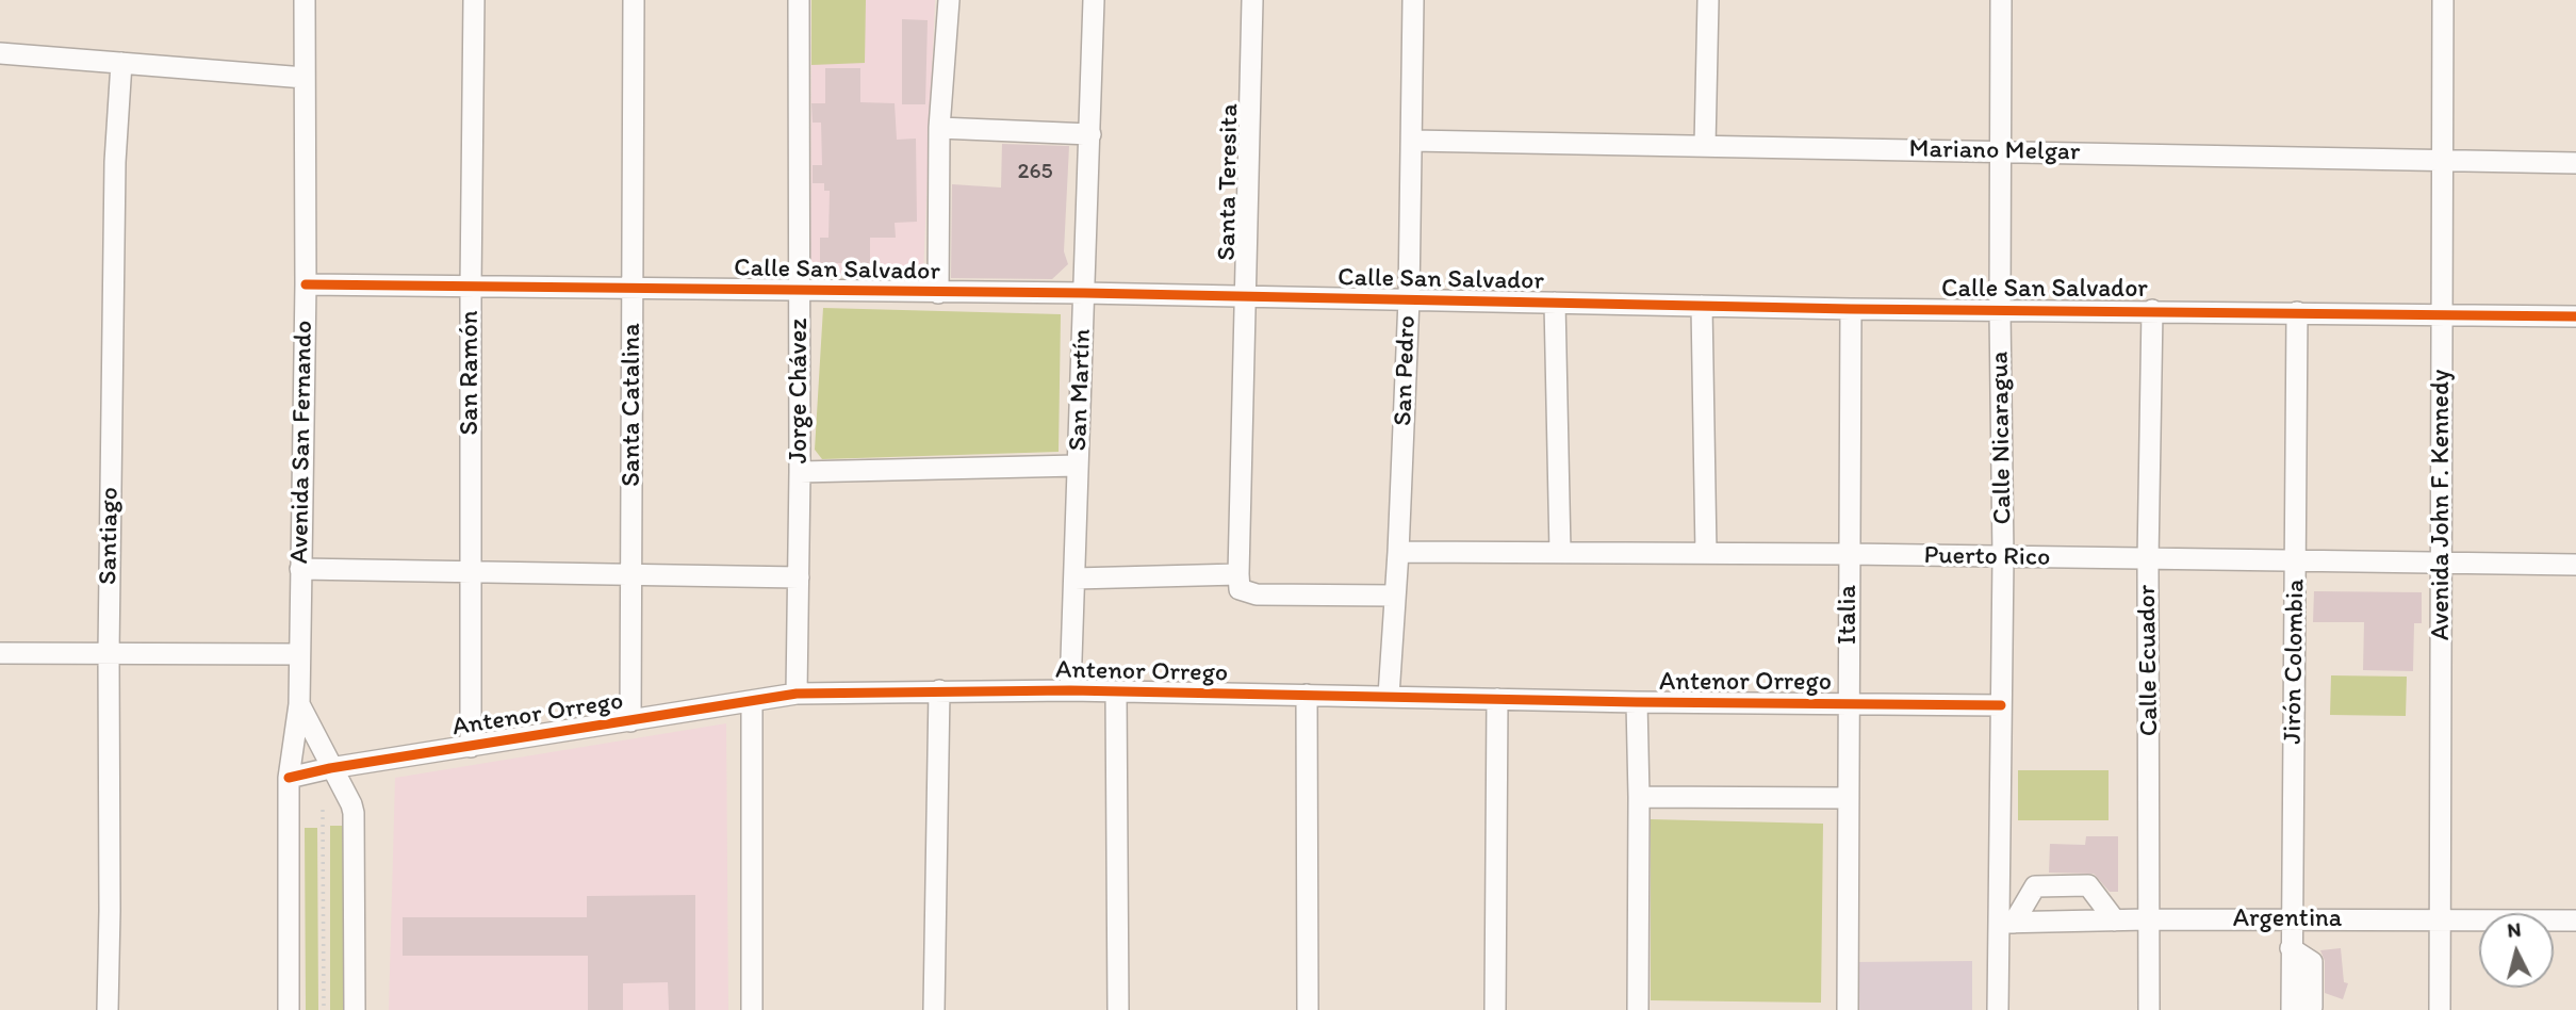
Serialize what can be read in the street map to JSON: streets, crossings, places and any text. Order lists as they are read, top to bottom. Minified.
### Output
{"streets":{"street":["Mariano Melgar","Santa Teresita","Calle San Salvador","San Pedro","San Ramón","San Martín","Jorge Chávez","Santa Catalina","Calle Nicaragua","Avenida San Fernando","Avenida John F. Kennedy","Santiago","Puerto Rico","Italia","Calle Ecuador","Jirón Colombia","Antenor Orrego","Argentina"]},"crossings":[["Mariano Melgar","San Pedro"],["Mariano Melgar","Calle Nicaragua"],["Mariano Melgar","Avenida John F. Kennedy"],["Santa Teresita","Calle San Salvador"],["Calle San Salvador","San Pedro"],["Calle San Salvador","San Ramón"],["Calle San Salvador","San Martín"],["Calle San Salvador","Jorge Chávez"],["Calle San Salvador","Santa Catalina"],["Calle San Salvador","Calle Nicaragua"],["Calle San Salvador","Avenida San Fernando"],["Calle San Salvador","Avenida John F. Kennedy"],["Calle San Salvador","Italia"],["Calle San Salvador","Calle Ecuador"],["Calle San Salvador","Jirón Colombia"],["San Pedro","Puerto Rico"],["San Pedro","Antenor Orrego"],["San Ramón","Antenor Orrego"],["San Martín","Antenor Orrego"],["Jorge Chávez","Antenor Orrego"],["Santa Catalina","Antenor Orrego"],["Calle Nicaragua","Puerto Rico"],["Calle Nicaragua","Antenor Orrego"],["Calle Nicaragua","Argentina"],["Avenida San Fernando","Antenor Orrego"],["Avenida John F. Kennedy","Puerto Rico"],["Avenida John F. Kennedy","Argentina"],["Puerto Rico","Italia"],["Puerto Rico","Calle Ecuador"],["Puerto Rico","Jirón Colombia"],["Italia","Antenor Orrego"],["Calle Ecuador","Argentina"],["Jirón Colombia","Argentina"]],"house_numbers":["265"],"north":"top"}
